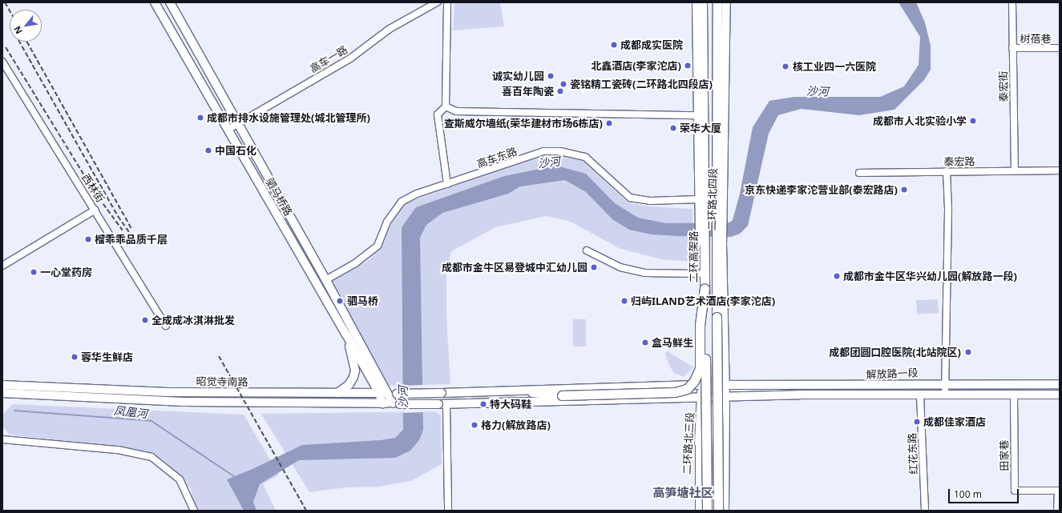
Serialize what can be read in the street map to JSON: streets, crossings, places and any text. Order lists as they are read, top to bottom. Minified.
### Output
{"streets":{"highway":["二环高架路"],"main road":["驷马桥路","二环路北四段","解放路一段","昭觉寺南路","二环路北三段"],"street":["树蓓巷","高车一路","泰宏街","高车东路","泰宏路","西林街","红花东路","田家巷"]},"crossings":[["树蓓巷","泰宏街"],["高车一路","驷马桥路"],["泰宏街","泰宏路"],["高车东路","驷马桥路"],["高车东路","二环路北四段"],["驷马桥路","昭觉寺南路"],["二环路北四段","解放路一段"],["二环路北四段","二环路北三段"],["解放路一段","昭觉寺南路"],["解放路一段","二环路北三段"],["解放路一段","红花东路"],["解放路一段","田家巷"]],"districts":["高笋塘社区"],"water":["沙河","凤凰河"],"places":["成都成实医院","北鑫酒店(李家沱店)","核工业四一六医院","诚实幼儿园","瓷铭精工瓷砖(二环路北四段店)","喜百年陶瓷","成都市排水设施管理处(城北管理所)","成都市人北实验小学","查斯威尔墙纸(荣华建材市场6栋店)","荣华大厦","中国石化","京东快递李家沱营业部(泰宏路店)","榴乖乖品质千层","成都市金牛区易登城中汇幼儿园","一心堂药房","成都市金牛区华兴幼儿园(解放路一段)","驷马桥","归屿ILAND艺术酒店(李家沱店)","全成成冰淇淋批发","盒马鲜生","成都团圆口腔医院(北站院区)","蓉华生鲜店","特大码鞋","成都佳家酒店","格力(解放路店)"],"scale_bar":"100 m","north":"bottom left"}
